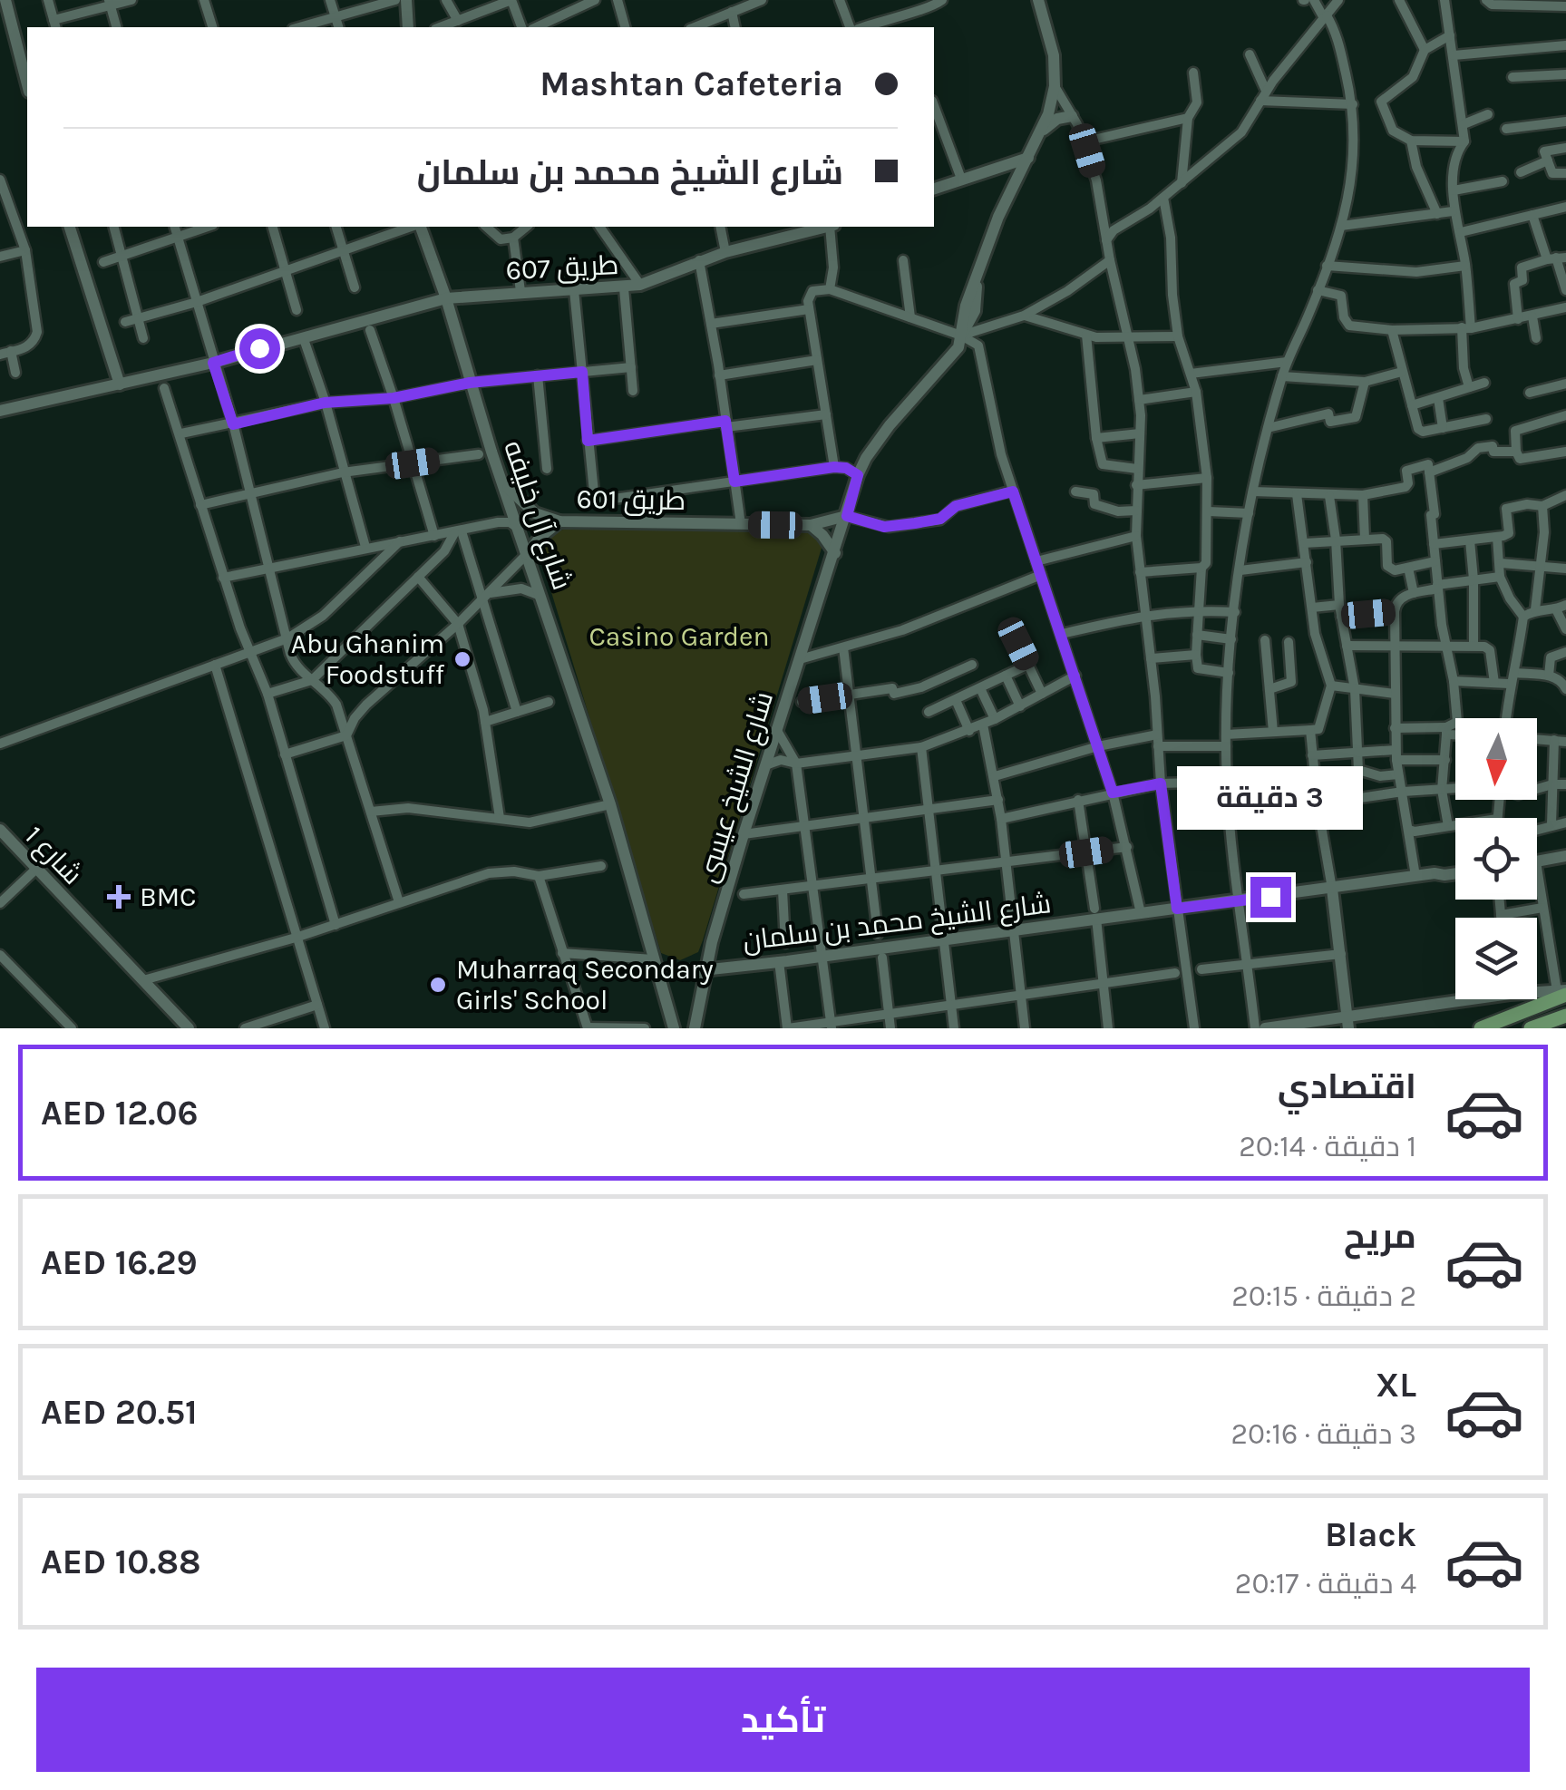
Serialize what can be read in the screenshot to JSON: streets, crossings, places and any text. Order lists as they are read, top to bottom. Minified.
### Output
{"streets":{"street":["طريق 607","طريق 601","شارع آل خليفه","شارع الشيخ عيسى","شارع 1","شارع الشيخ محمد بن سلمان"]},"crossings":[["طريق 607","شارع آل خليفه"],["طريق 601","شارع آل خليفه"],["طريق 601","شارع الشيخ عيسى"],["شارع آل خليفه","شارع الشيخ محمد بن سلمان"],["شارع الشيخ عيسى","شارع الشيخ محمد بن سلمان"]],"parks":["Casino Garden"],"places":{"other":["Abu Ghanim Foodstuff","Muharraq Secondary Girls' School"],"health":["BMC"]},"north":"bottom","page":{"banner":["Mashtan Cafeteria","شارع الشيخ محمد بن سلمان"],"bubble":"3 دقيقة","list":[{"name":"اقتصادي","note":"1 دقيقة · 20:14","value":"AED 12.06"},{"name":"مريح","note":"2 دقيقة · 20:15","value":"AED 16.29"},{"name":"XL","note":"3 دقيقة · 20:16","value":"AED 20.51"},{"name":"Black","note":"4 دقيقة · 20:17","value":"AED 10.88"}],"buttons":"تأكيد"}}
